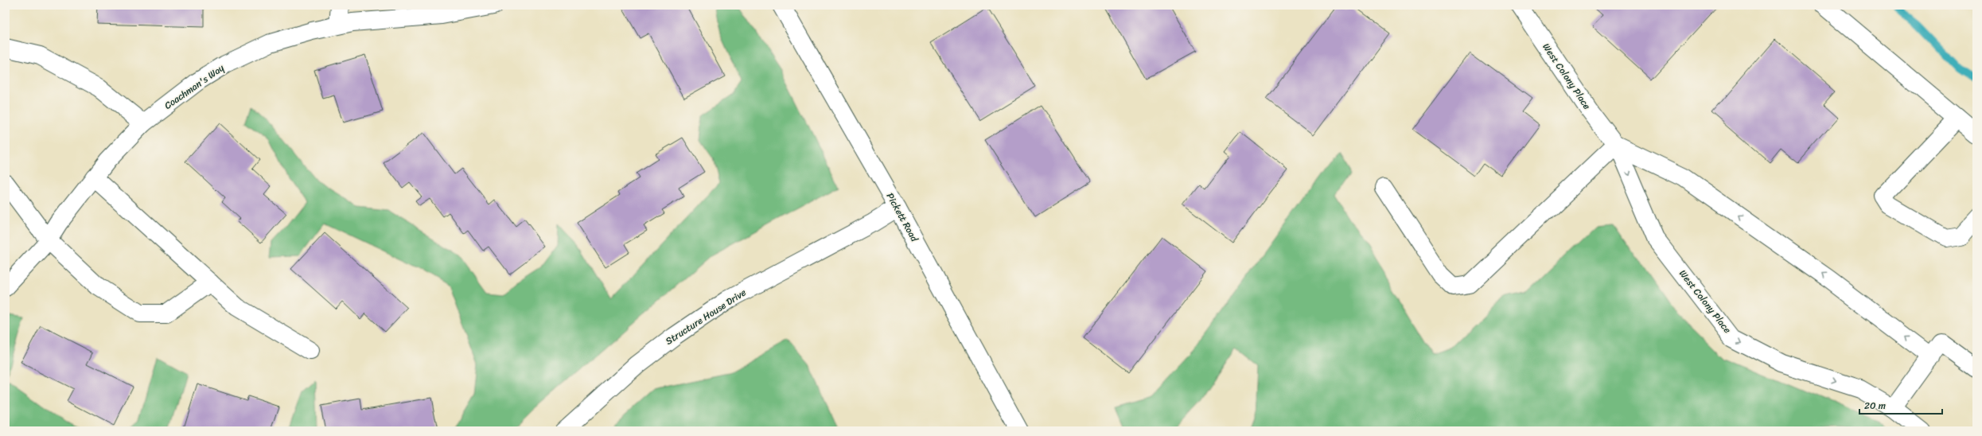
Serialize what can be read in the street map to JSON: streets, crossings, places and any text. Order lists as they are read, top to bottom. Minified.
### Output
{"streets":{"street":["West Colony Place","Coachman's Way","Pickett Road","Structure House Drive"]},"crossings":[["Pickett Road","Structure House Drive"]],"scale_bar":"20 m"}
